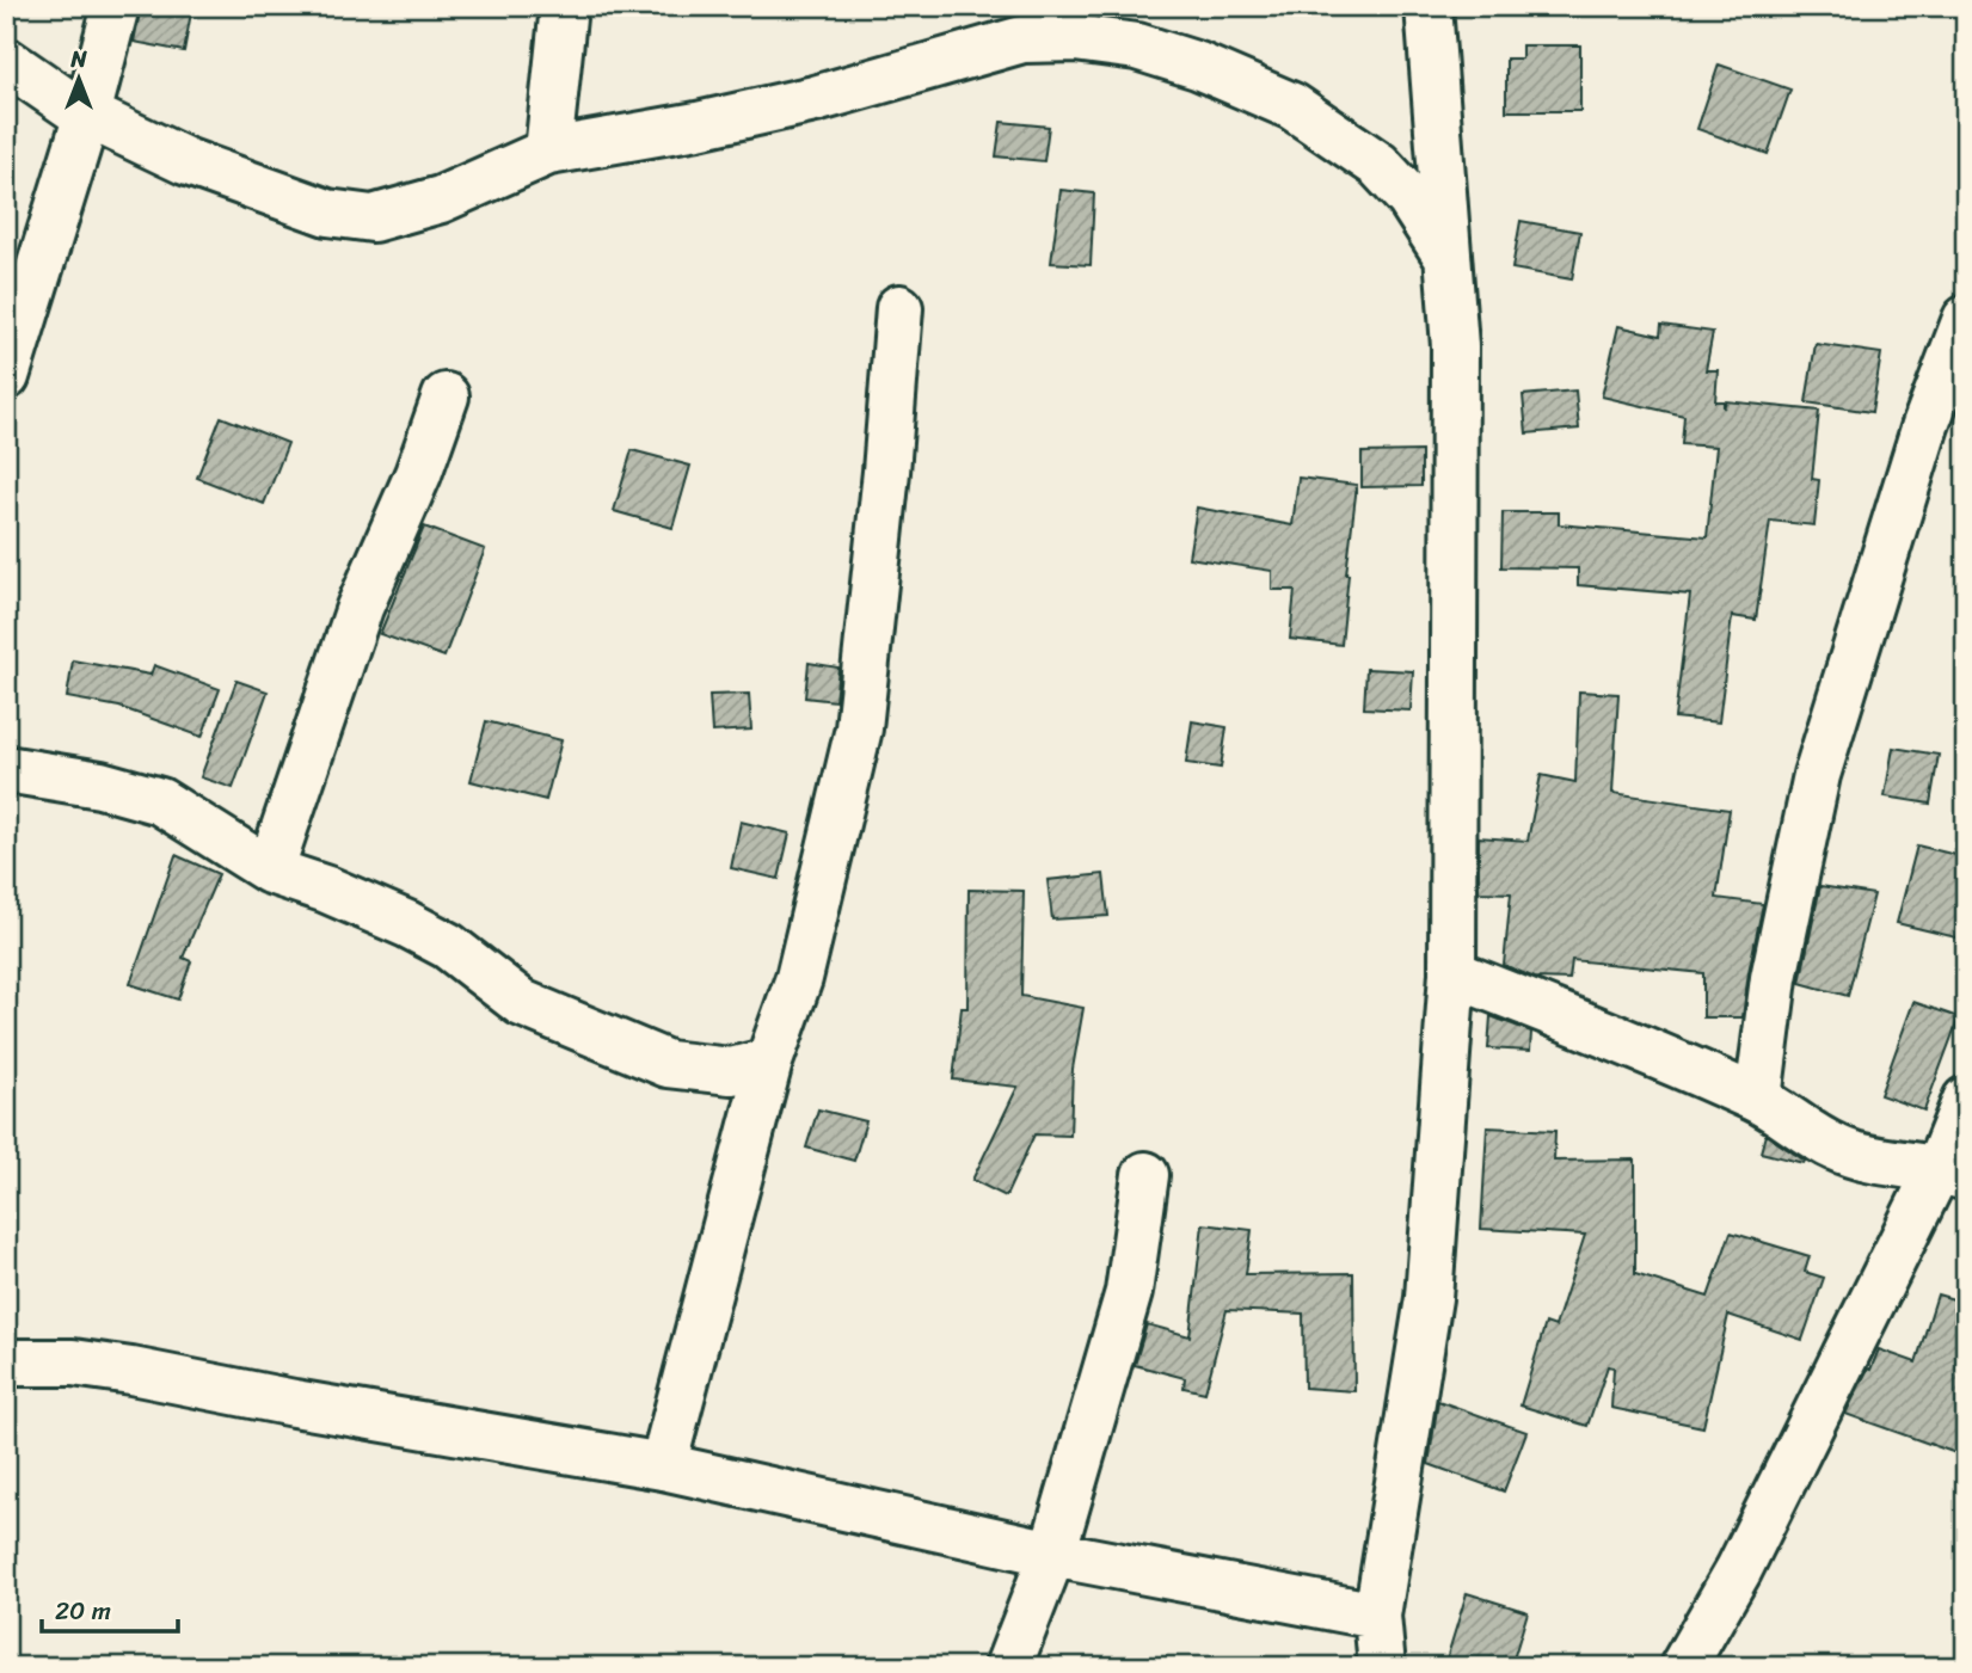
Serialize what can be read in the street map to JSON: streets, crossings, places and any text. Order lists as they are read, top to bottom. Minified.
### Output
{"scale_bar":"20 m","north":"top"}
